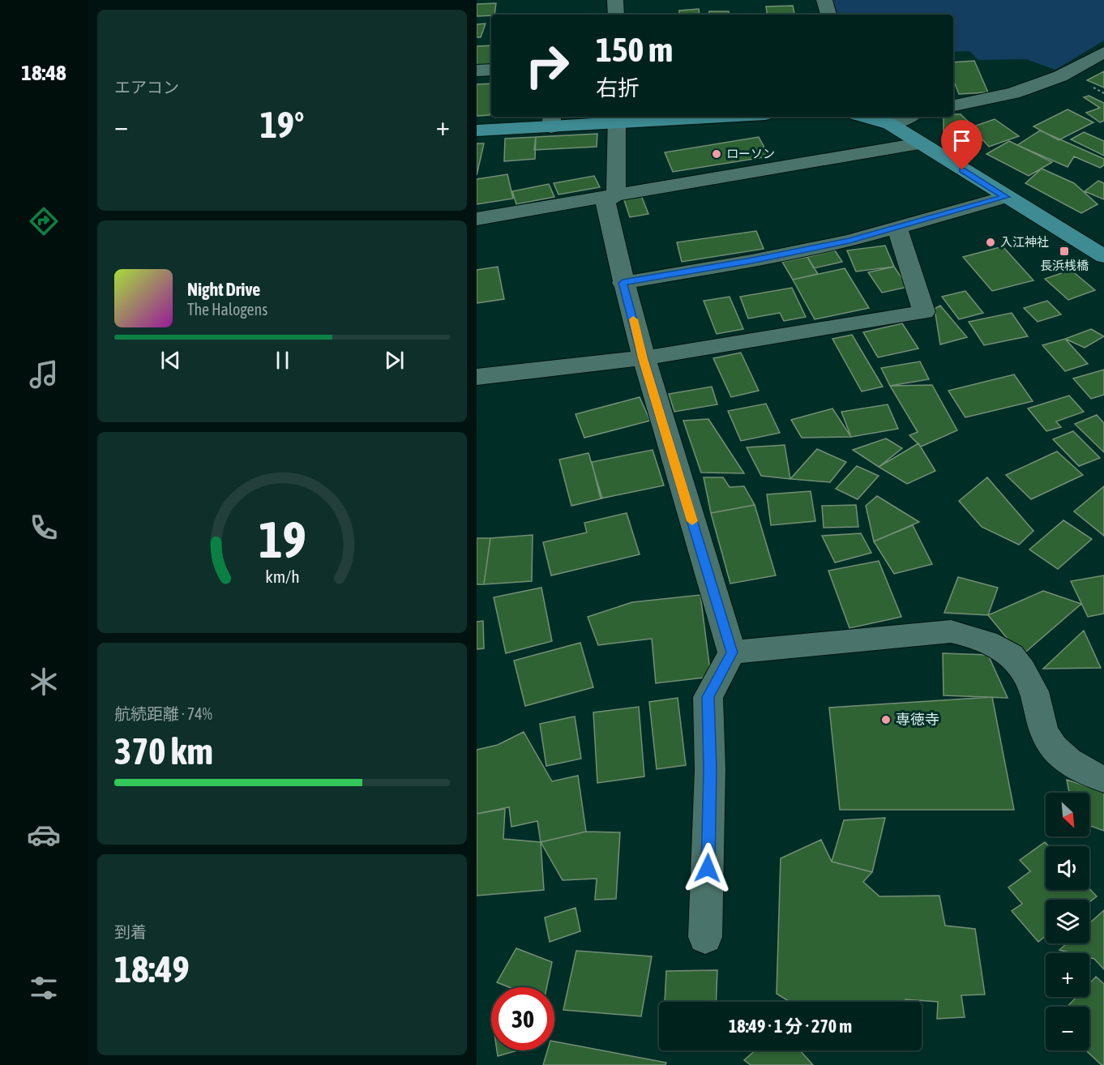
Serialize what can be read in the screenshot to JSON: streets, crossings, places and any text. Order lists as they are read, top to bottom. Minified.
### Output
{"places":{"other":["ローソン","入江神社","専徳寺"],"transit":["長浜桟橋"]},"north":"bottom right","page":{"tabs":"18:48","tile":["エアコン",["航続距離 · 74%","370 km"],["到着","18:49"]],"turn":["150 m","右折"],"heat":["−","19°","+"],"song":["Night Drive","The Halogens"],"map_buttons":["+","−"],"limit":"30","trip":"18:49 · 1 分 · 270 m","gauge":["19","km/h"]}}
